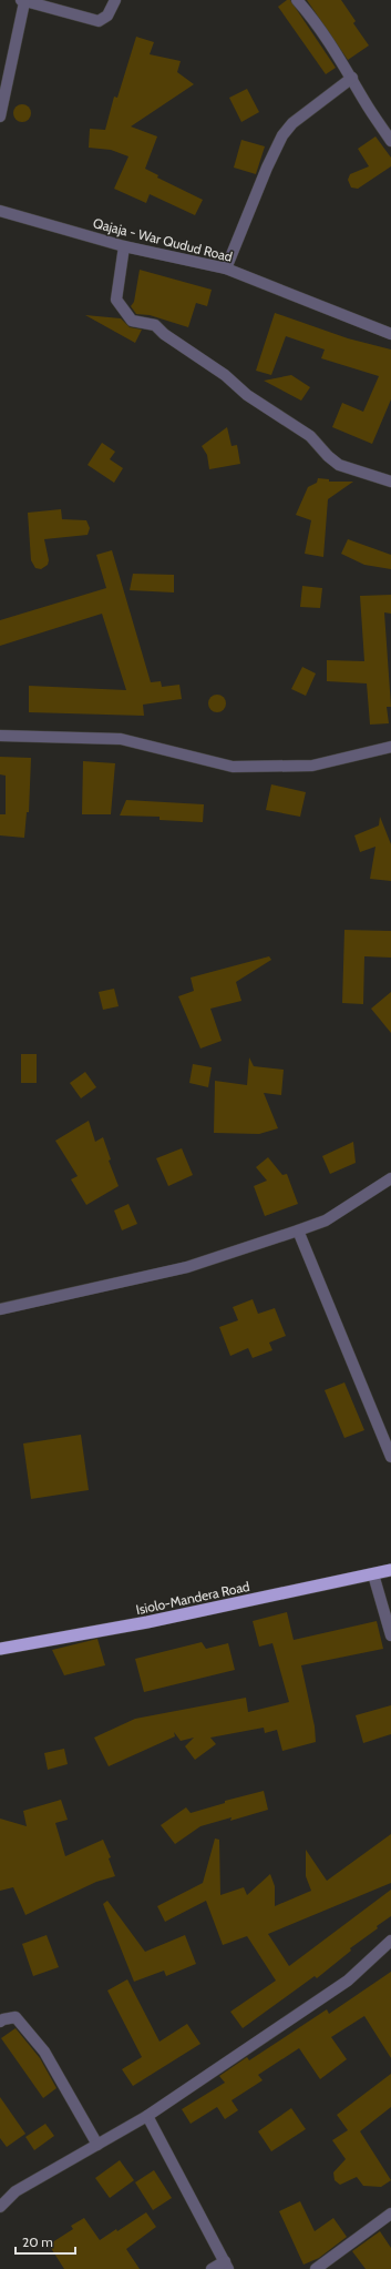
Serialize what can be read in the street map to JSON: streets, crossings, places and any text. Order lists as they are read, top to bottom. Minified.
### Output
{"streets":{"highway":["Isiolo-Mandera Road"],"street":["Qajaja - War Qudud Road"]},"scale_bar":"20 m"}
